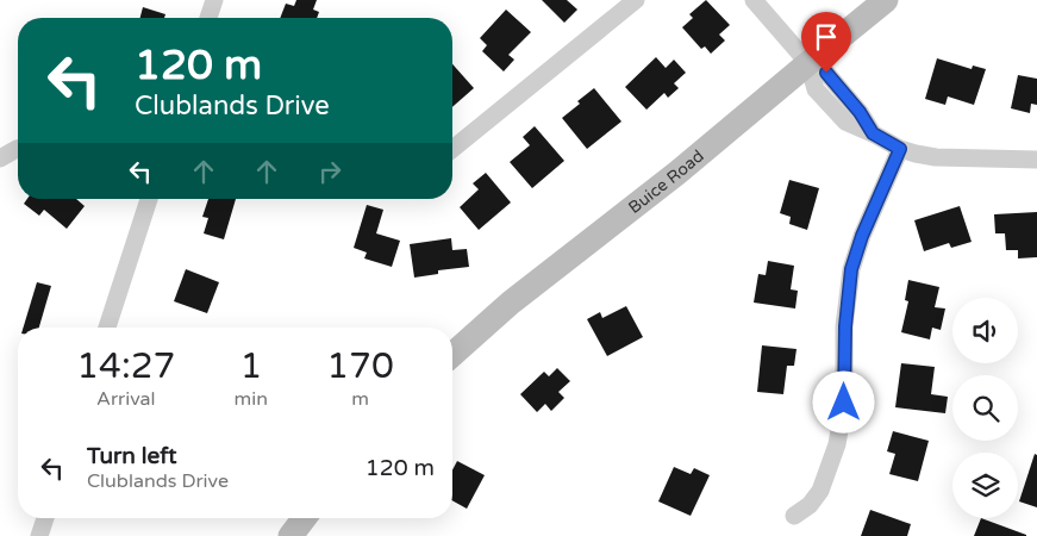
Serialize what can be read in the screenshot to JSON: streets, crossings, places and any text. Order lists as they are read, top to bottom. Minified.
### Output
{"streets":{"street":["Buice Road"]},"page":{"turn":["120 m","Clublands Drive"],"eta":["14:27","Arrival","1","min","170","m"],"list":[{"name":"Turn left","note":"Clublands Drive","value":"120 m"}]}}
